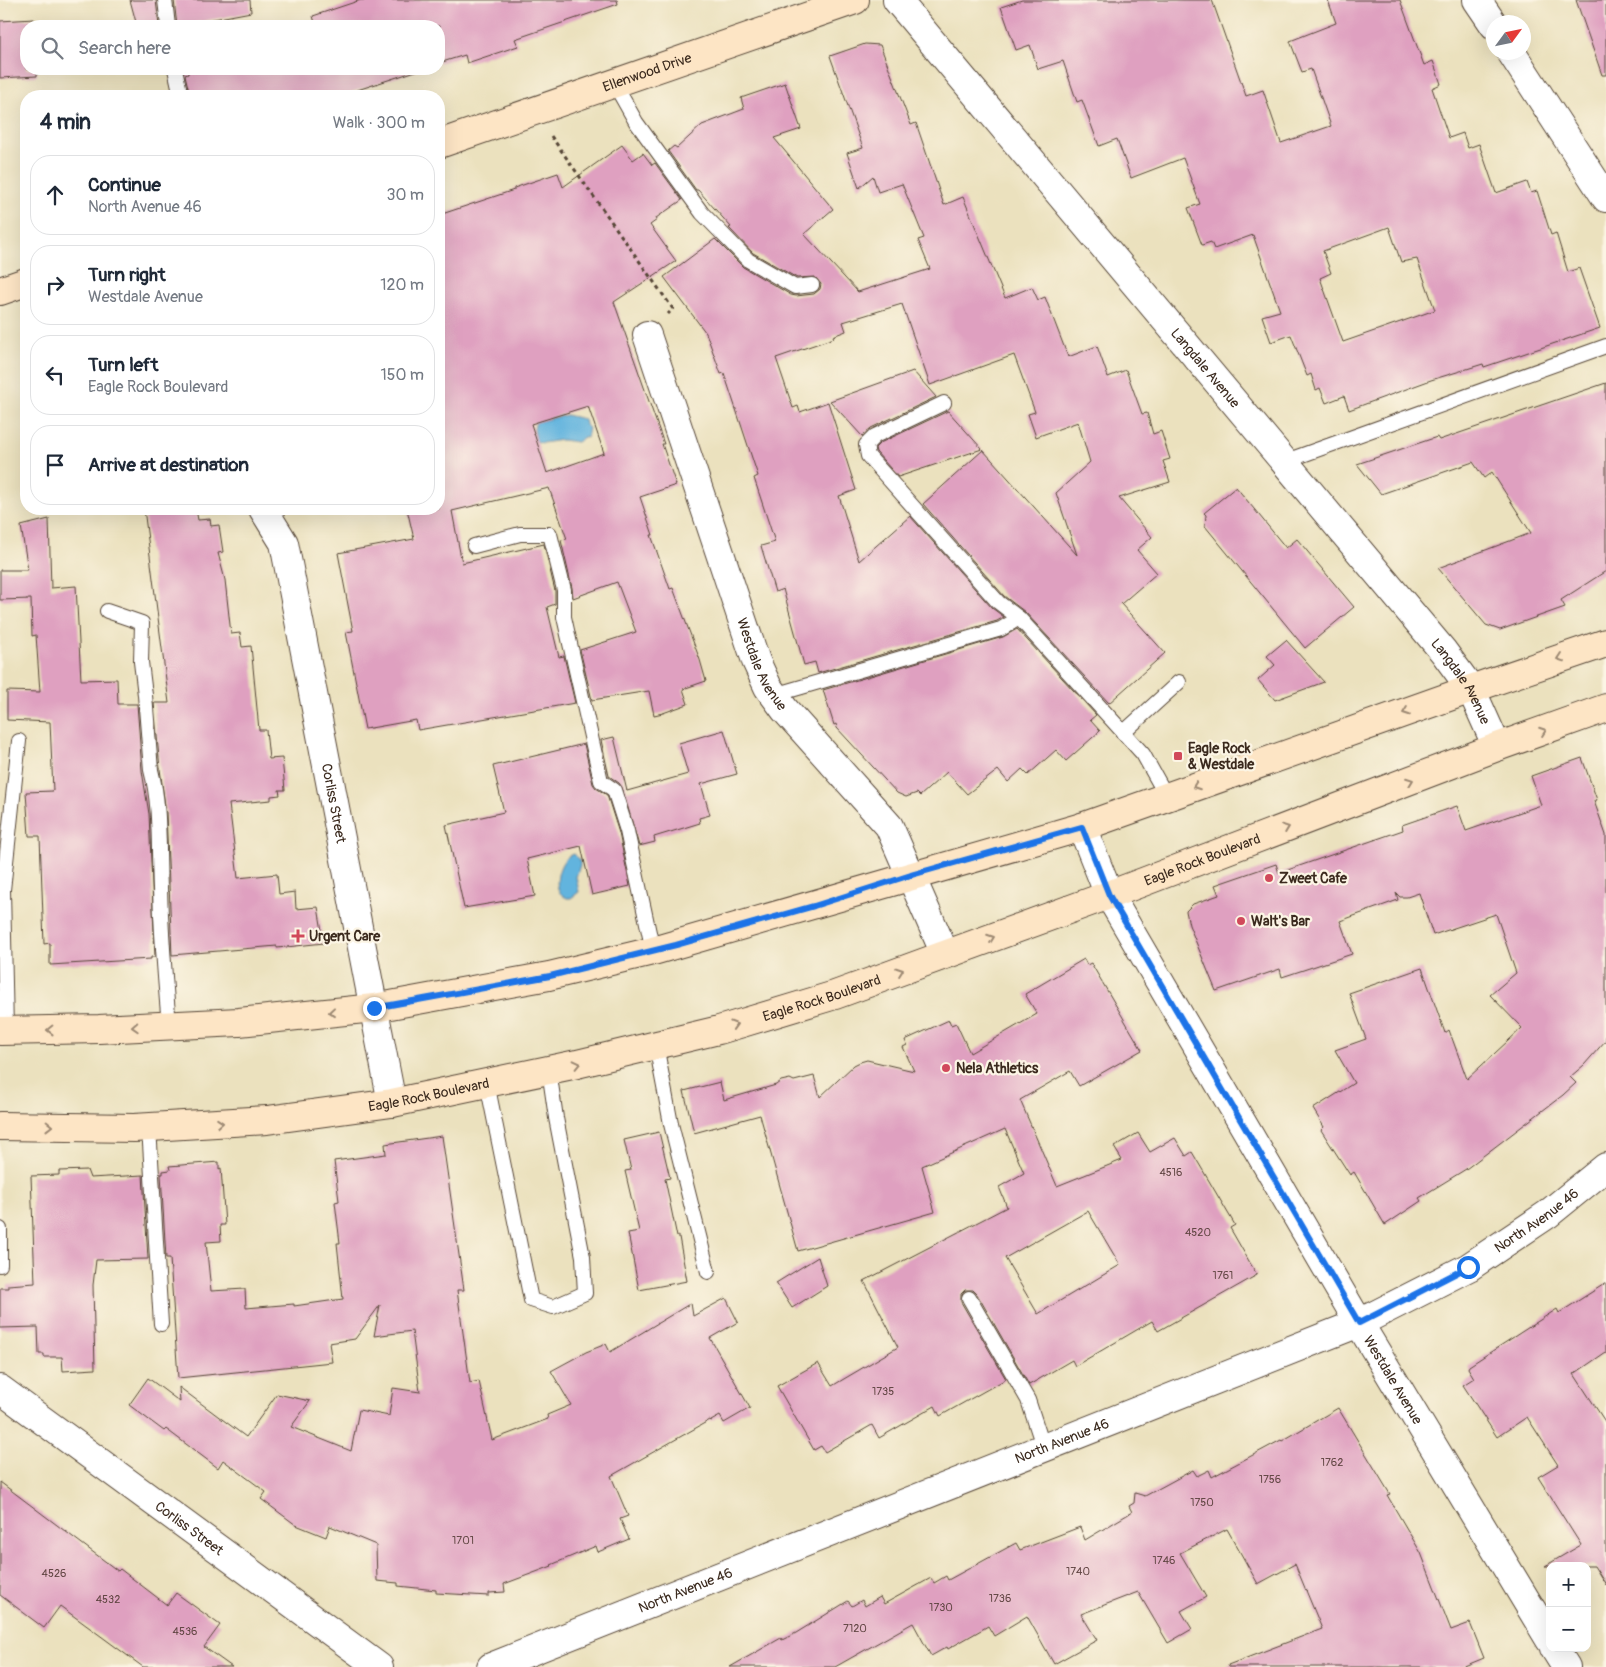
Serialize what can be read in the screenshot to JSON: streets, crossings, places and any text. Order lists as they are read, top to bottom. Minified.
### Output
{"streets":{"main road":["Ellenwood Drive","Eagle Rock Boulevard"],"street":["Langdale Avenue","Westdale Avenue","Corliss Street","North Avenue 46"]},"crossings":[["Langdale Avenue","Eagle Rock Boulevard"],["Westdale Avenue","Eagle Rock Boulevard"],["Westdale Avenue","North Avenue 46"],["Corliss Street","Eagle Rock Boulevard"]],"places":{"transit":["Eagle Rock & Westdale"],"other":["Zweet Cafe","Walt's Bar","Nela Athletics"],"health":["Urgent Care"]},"house_numbers":["4516","4520","1761","1735","1762","1756","1750","1701","1746","1740","4526","1736","4532","1730","7120","4536"],"north":"top right","page":{"search":"Search here","heading":["4 min","Walk · 300 m"],"list":[["Continue","North Avenue 46","30 m"],["Turn right","Westdale Avenue","120 m"],["Turn left","Eagle Rock Boulevard","150 m"],"Arrive at destination"],"map_buttons":["+","−"]}}
